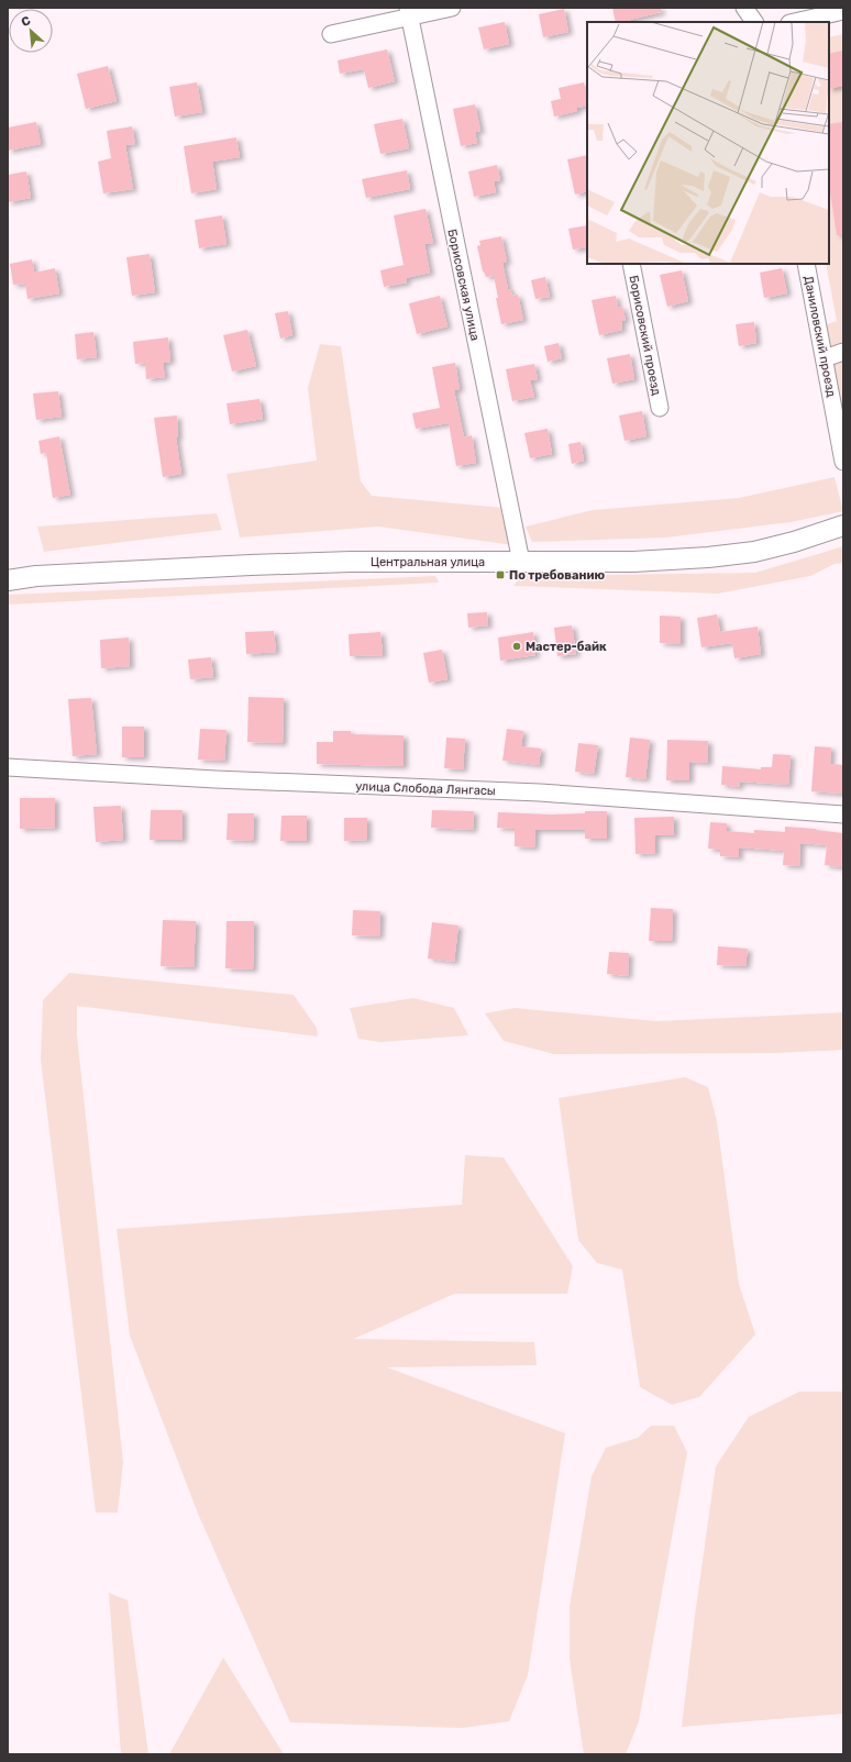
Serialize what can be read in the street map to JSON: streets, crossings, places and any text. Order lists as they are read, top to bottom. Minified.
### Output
{"streets":{"street":["Борисовская улица","Борисовский проезд","Даниловский проезд","Центральная улица","улица Слобода Лянгасы"]},"crossings":[["Борисовская улица","Центральная улица"]],"places":{"transit":["По требованию"],"other":["Мастер-байк"]},"north":"top left"}
